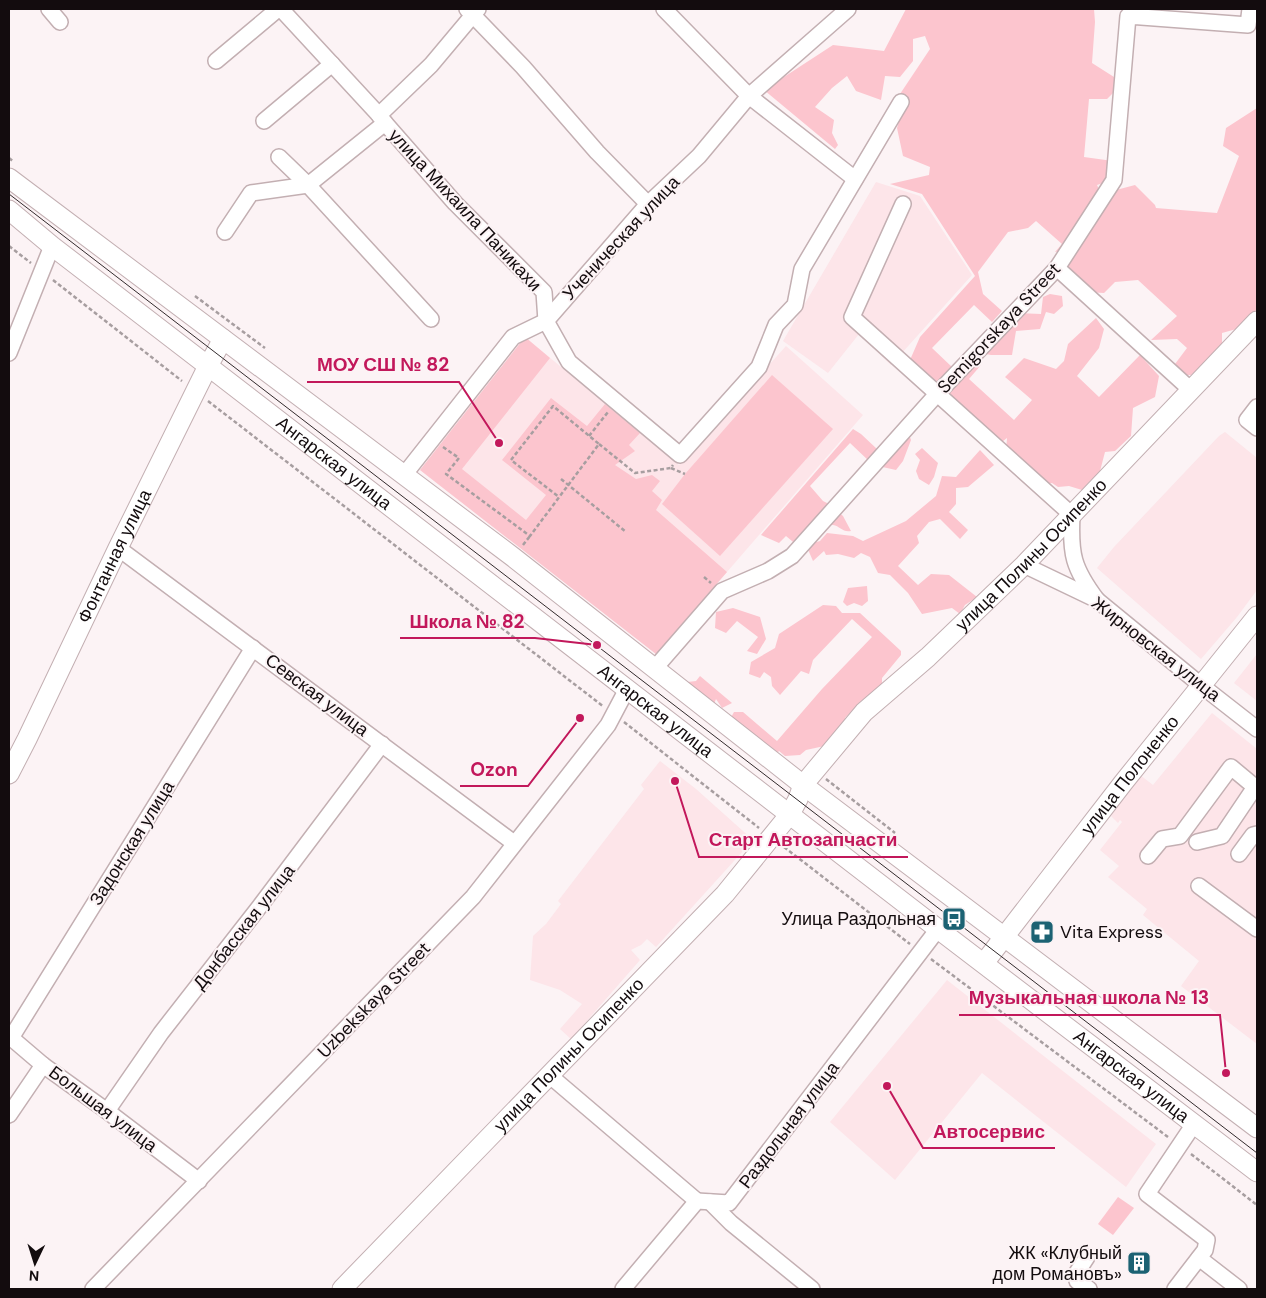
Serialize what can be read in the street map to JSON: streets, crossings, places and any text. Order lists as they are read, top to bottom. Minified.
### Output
{"streets":{"main road":["Ангарская улица","улица Полины Осипенко","Фонтанная улица","улица Полоненко"],"street":["улица Михаила Паникахи","Ученическая улица","Semigorskaya Street","Жирновская улица","Севская улица","Задонская улица","Донбасская улица","Uzbekskaya Street","Большая улица","Раздольная улица"]},"crossings":[["улица Михаила Паникахи","Ученическая улица"],["Ученическая улица","Ангарская улица"],["Semigorskaya Street","Ангарская улица"],["Ангарская улица","улица Полины Осипенко"],["Ангарская улица","Фонтанная улица"],["Ангарская улица","улица Полоненко"],["Ангарская улица","Uzbekskaya Street"],["Ангарская улица","Раздольная улица"],["улица Полины Осипенко","Жирновская улица"],["Фонтанная улица","Севская улица"],["Жирновская улица","улица Полоненко"],["Севская улица","Задонская улица"],["Севская улица","Донбасская улица"],["Севская улица","Uzbekskaya Street"],["Задонская улица","Большая улица"],["Донбасская улица","Большая улица"],["Uzbekskaya Street","Большая улица"]],"places":{"other":["МОУ СШ № 82","Школа № 82","Ozon","Старт Автозапчасти","Музыкальная школа № 13","Автосервис"],"bus stop":["Улица Раздольная"],"pharmacy":["Vita Express"],"building":["ЖК «Клубный дом Романовъ»"]},"north":"bottom"}
